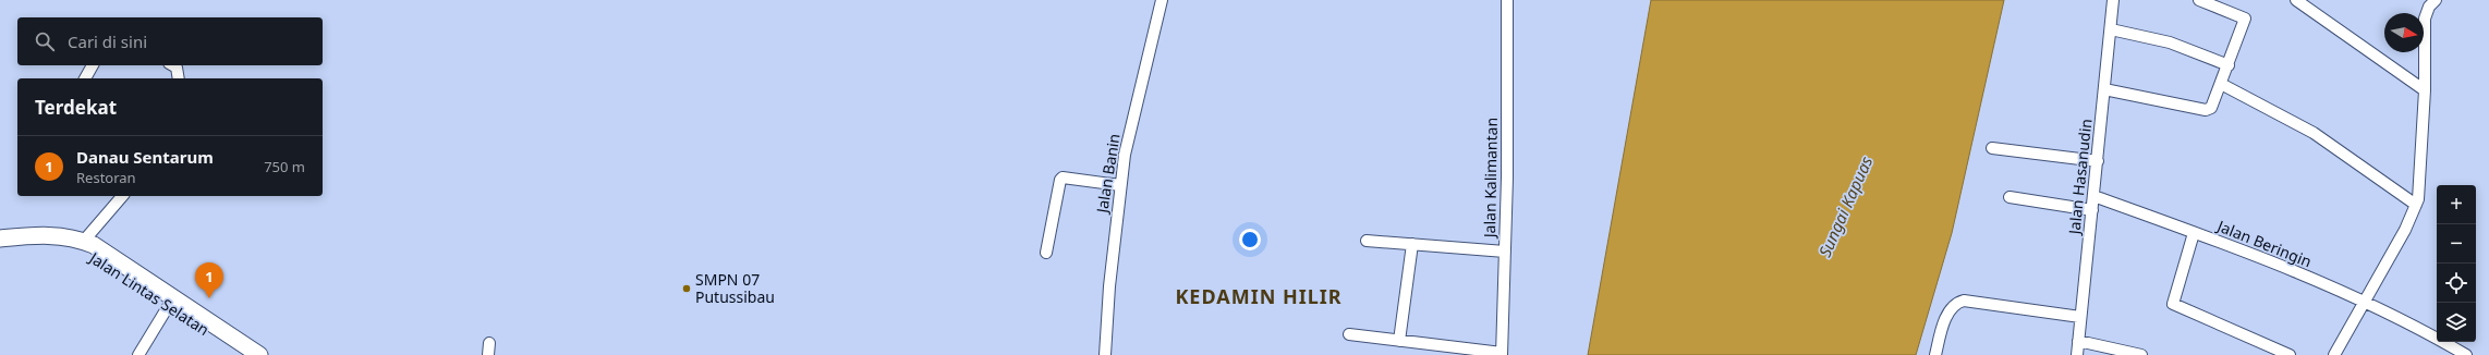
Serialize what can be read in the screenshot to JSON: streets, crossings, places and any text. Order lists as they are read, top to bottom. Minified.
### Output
{"streets":{"highway":["Jalan Lintas Selatan"],"street":["Jalan Banin","Jalan Hasanudin","Jalan Kalimantan","Jalan Beringin"]},"crossings":[["Jalan Hasanudin","Jalan Beringin"]],"districts":["KEDAMIN HILIR"],"water":["Sungai Kapuas"],"places":["SMPN 07 Putussibau"],"north":"right","page":{"search":"Cari di sini","heading":"Terdekat","list":[{"mark":"1","name":"Danau Sentarum","note":"Restoran","value":"750 m"}],"map_buttons":["+","−"],"pins":"1"}}
